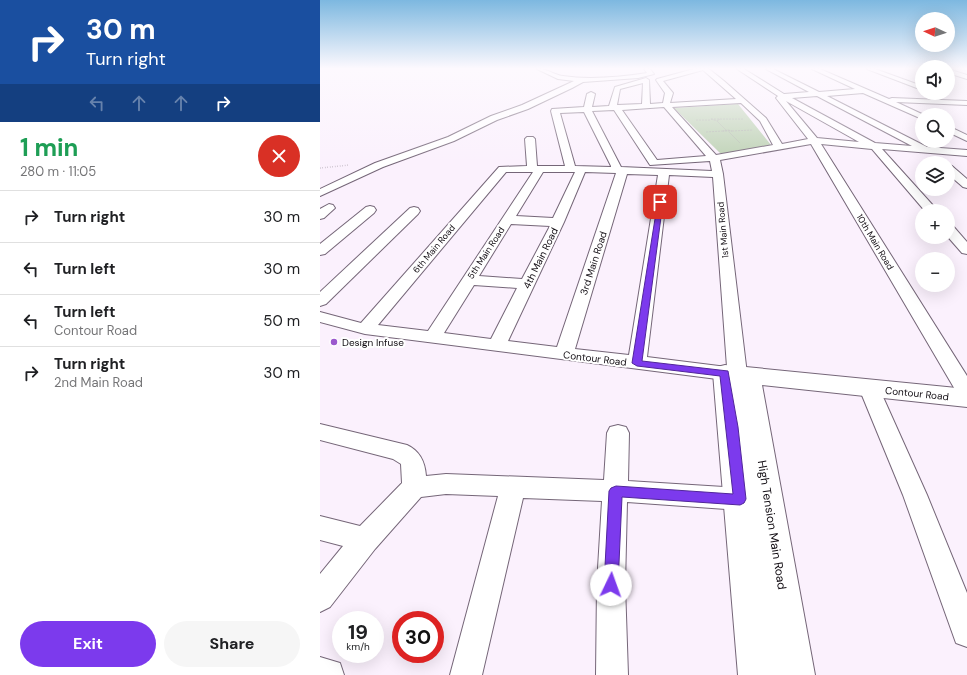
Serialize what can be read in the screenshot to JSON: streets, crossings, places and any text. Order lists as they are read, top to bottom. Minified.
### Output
{"streets":{"main road":["Contour Road","High Tension Main Road"],"street":["1st Main Road","10th Main Road","6th Main Road","5th Main Road","4th Main Road","3rd Main Road"]},"crossings":[["1st Main Road","Contour Road"],["1st Main Road","High Tension Main Road"],["6th Main Road","5th Main Road"],["6th Main Road","Contour Road"],["5th Main Road","Contour Road"],["4th Main Road","Contour Road"],["3rd Main Road","Contour Road"],["Contour Road","High Tension Main Road"]],"places":["Design Infuse"],"north":"left","page":{"turn":["30 m","Turn right"],"map_buttons":["+","−"],"heading":["1 min","280 m · 11:05"],"list":[{"name":"Turn right","value":"30 m"},{"name":"Turn left","value":"30 m"},{"name":"Turn left","note":"Contour Road","value":"50 m"},{"name":"Turn right","note":"2nd Main Road","value":"30 m"}],"speed":"19 km/h","limit":"30","buttons":["Exit","Share"]}}
